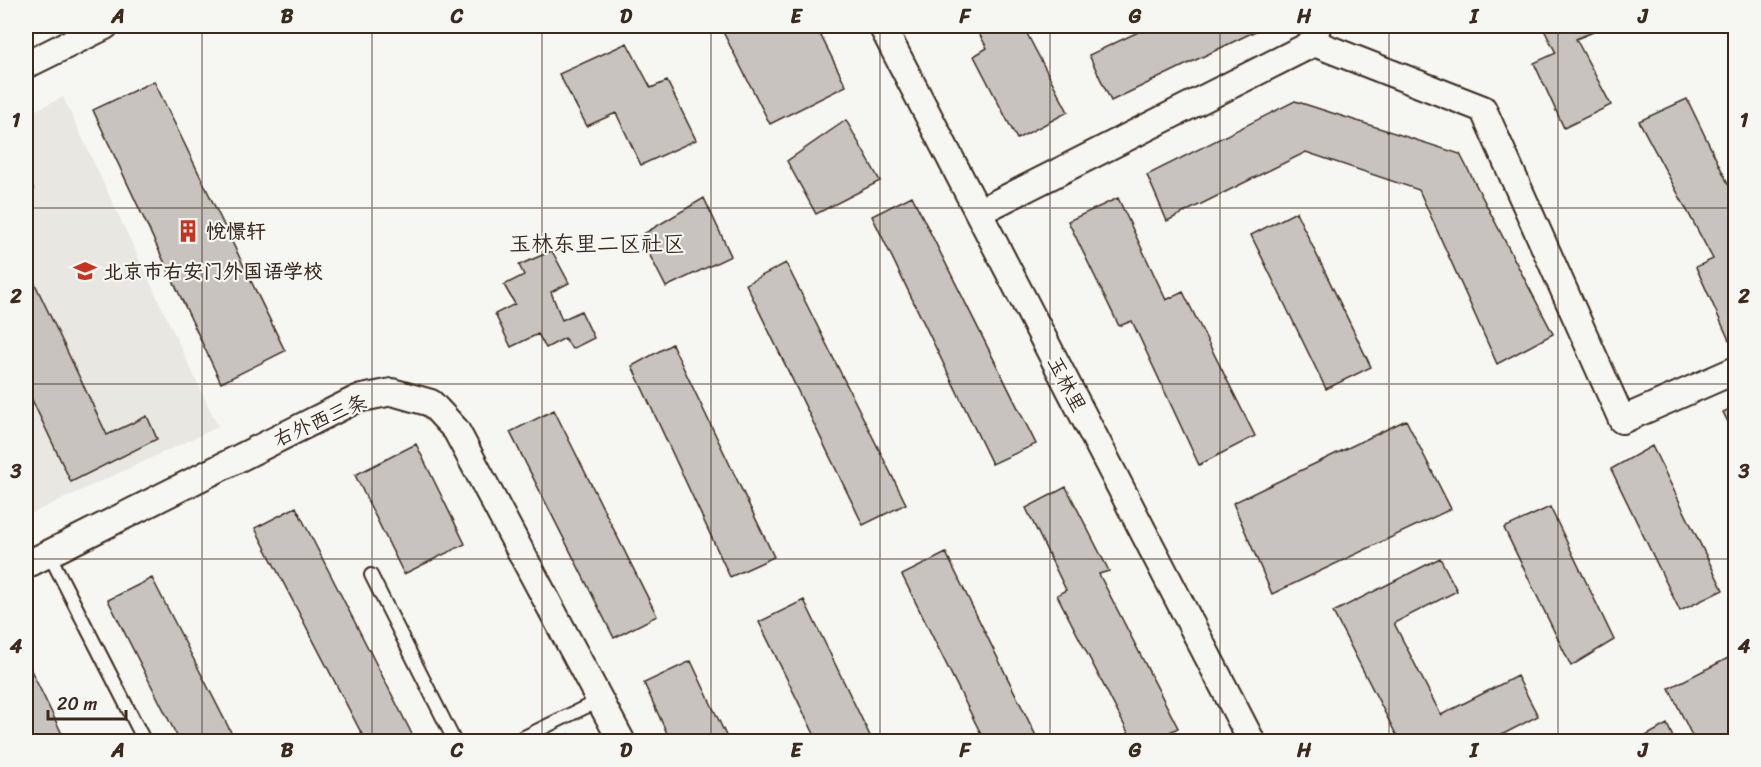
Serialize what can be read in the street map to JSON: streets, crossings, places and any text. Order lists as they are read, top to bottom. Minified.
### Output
{"streets":{"street":["玉林里","右外西三条"]},"districts":["玉林东里二区社区"],"places":{"building":["悦憬轩"],"school or university":["北京市右安门外国语学校"]},"scale_bar":"20 m","grid":{"columns":["A","B","C","D","E","F","G","H","I","J"],"rows":["1","2","3","4"]}}
